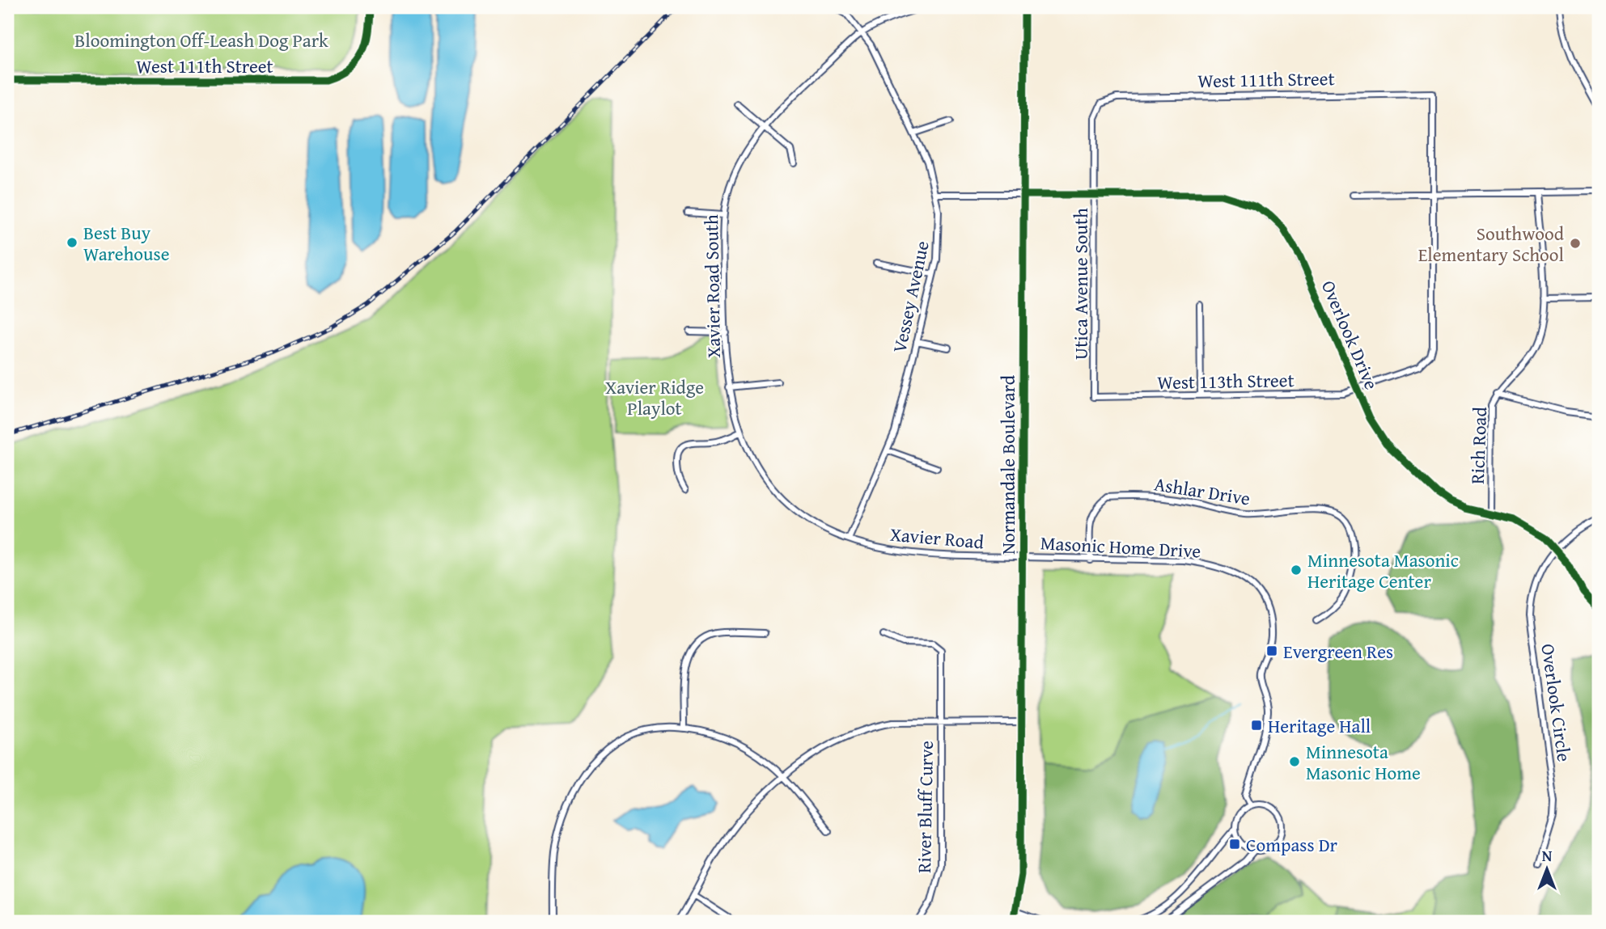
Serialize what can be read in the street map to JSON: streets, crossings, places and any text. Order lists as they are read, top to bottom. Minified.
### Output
{"streets":{"street":["West 111th Street","Utica Avenue South","Xavier Road South","Vessey Avenue","Overlook Drive","West 113th Street","Rich Road","Normandale Boulevard","Ashlar Drive","Xavier Road","Masonic Home Drive","Overlook Circle","River Bluff Curve"]},"crossings":[["West 111th Street","Utica Avenue South"],["West 111th Street","West 113th Street"],["Utica Avenue South","Overlook Drive"],["Utica Avenue South","West 113th Street"],["Xavier Road South","Vessey Avenue"],["Xavier Road South","Xavier Road"],["Vessey Avenue","Overlook Drive"],["Vessey Avenue","Xavier Road"],["Overlook Drive","West 113th Street"],["Overlook Drive","Rich Road"],["Overlook Drive","Normandale Boulevard"],["Overlook Drive","Overlook Circle"],["Normandale Boulevard","Xavier Road"],["Normandale Boulevard","Masonic Home Drive"],["Ashlar Drive","Masonic Home Drive"],["Xavier Road","Masonic Home Drive"]],"parks":["Bloomington Off-Leash Dog Park","Xavier Ridge Playlot"],"places":{"other":["Best Buy Warehouse","Southwood Elementary School","Minnesota Masonic Heritage Center","Minnesota Masonic Home"],"transit":["Evergreen Res","Heritage Hall","Compass Dr"]},"north":"top"}
